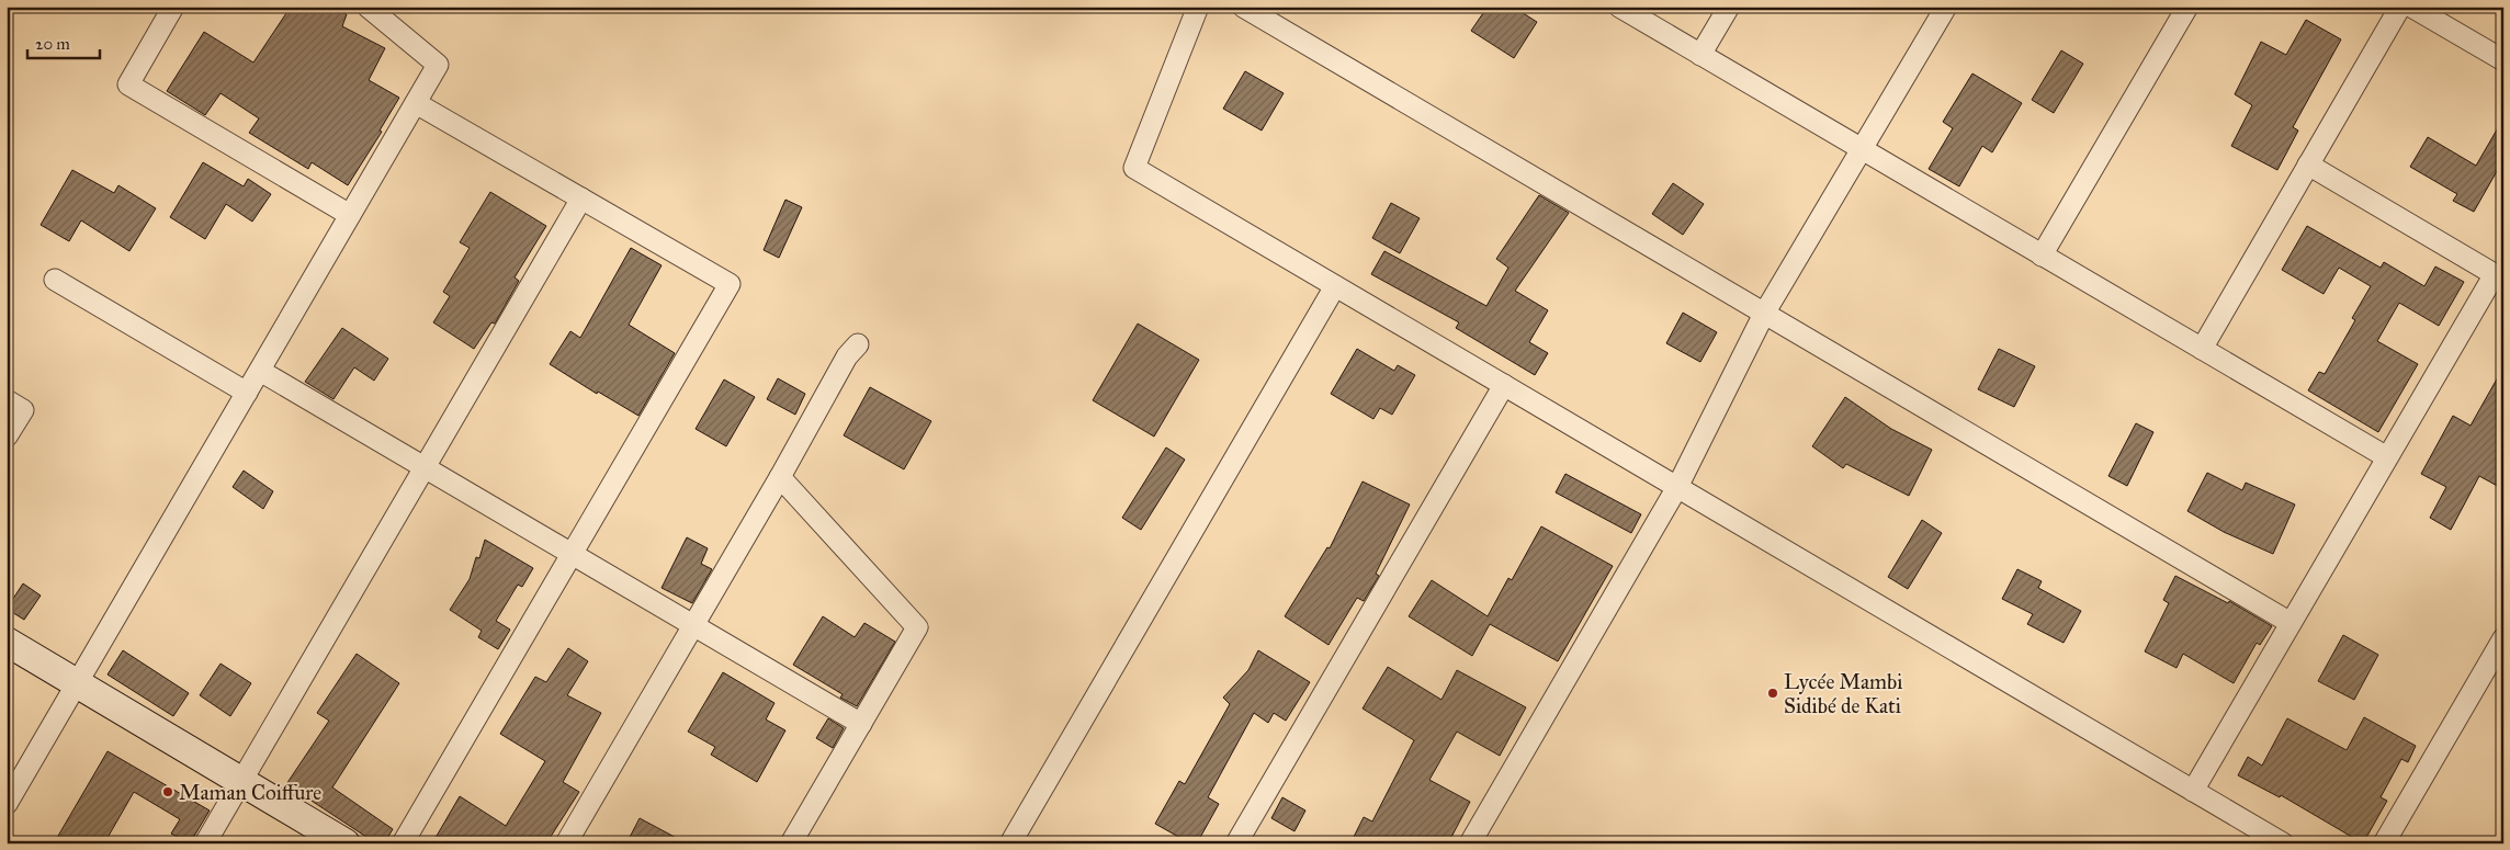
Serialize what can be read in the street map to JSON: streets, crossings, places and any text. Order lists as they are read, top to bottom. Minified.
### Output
{"places":["Lycée Mambi Sidibé de Kati","Maman Coiffure"],"scale_bar":"20 m"}
